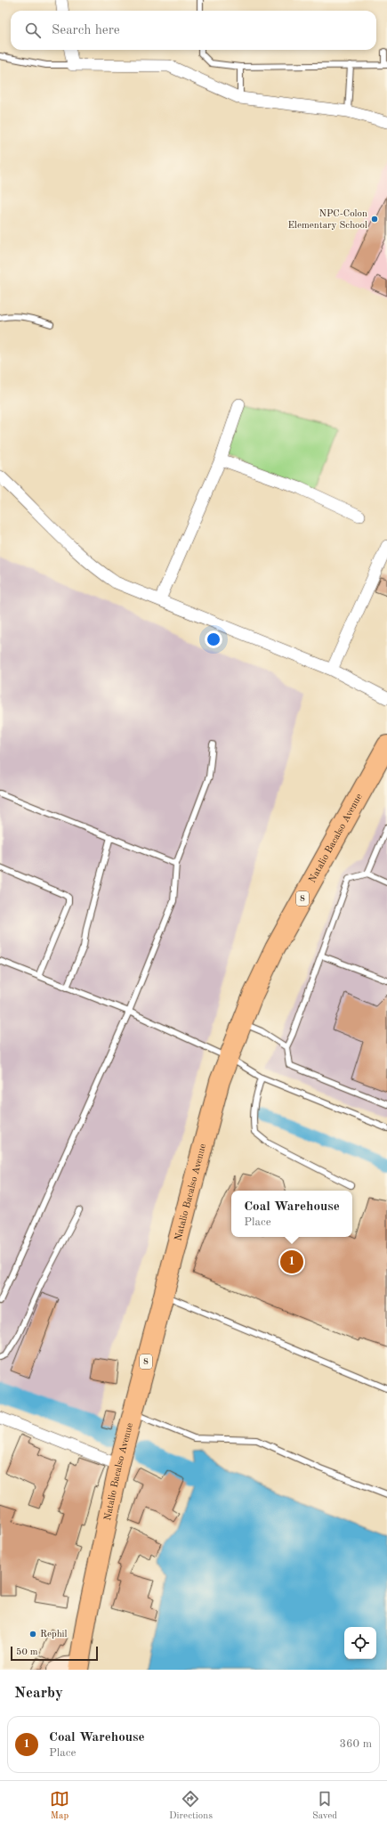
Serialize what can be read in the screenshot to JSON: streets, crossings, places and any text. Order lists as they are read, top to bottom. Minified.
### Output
{"streets":{"highway":["Natalio Bacalso Avenue","8"]},"places":["NPC-Colon Elementary School","Rephil"],"scale_bar":"50 m","page":{"search":"Search here","popup":["Coal Warehouse","Place"],"pins":"1","scale":"50 m","heading":"Nearby","list":[{"mark":"1","name":"Coal Warehouse","note":"Place","value":"360 m"}],"nav":["Map","Directions","Saved"]}}
